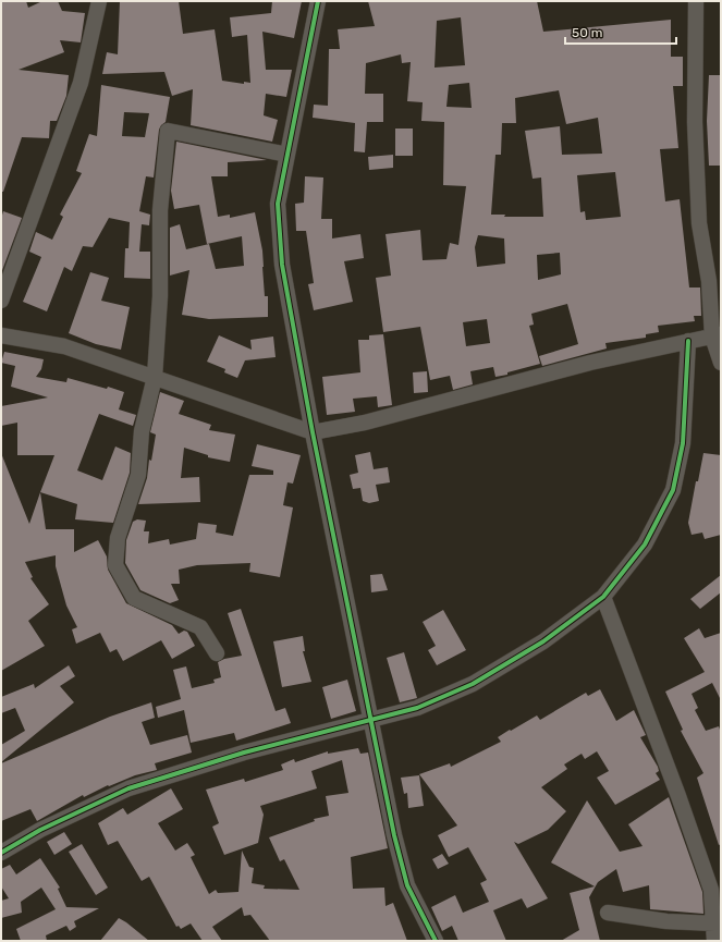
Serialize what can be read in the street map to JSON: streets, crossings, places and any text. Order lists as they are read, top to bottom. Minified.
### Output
{"scale_bar":"50 m"}
